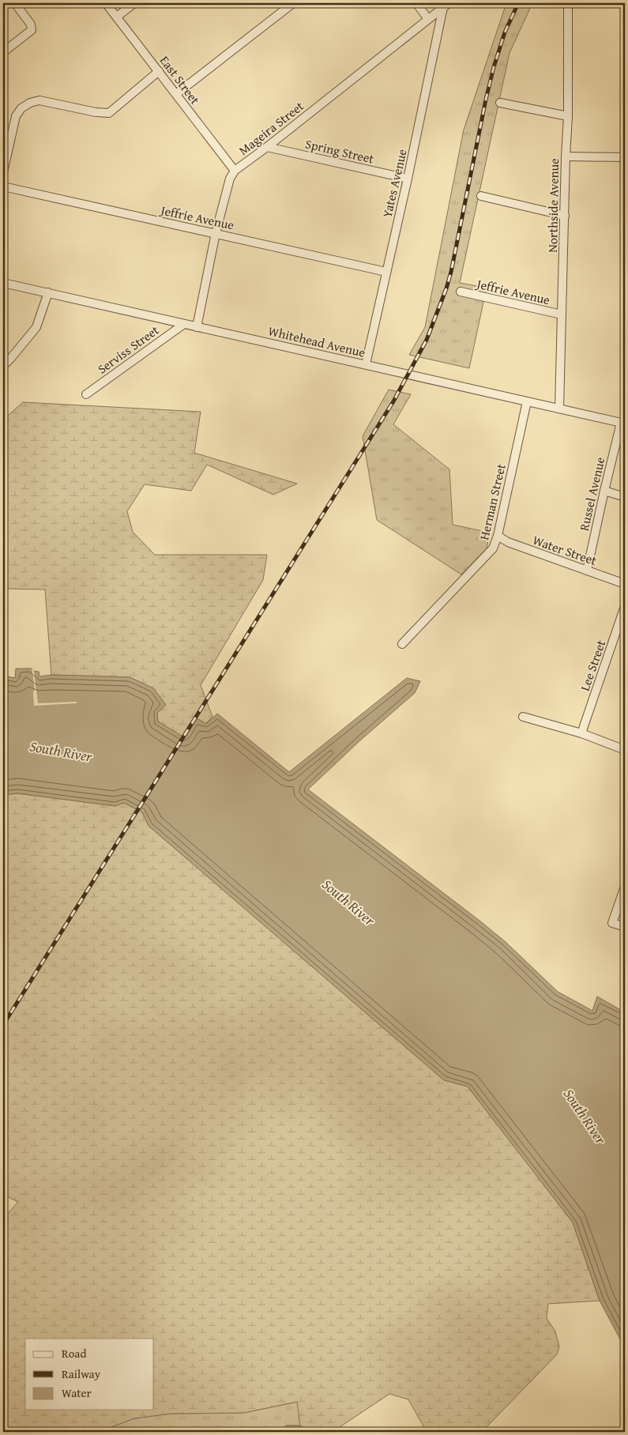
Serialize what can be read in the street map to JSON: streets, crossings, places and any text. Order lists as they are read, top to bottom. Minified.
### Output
{"streets":{"street":["East Street","Mageira Street","Spring Street","Yates Avenue","Northside Avenue","Jeffrie Avenue","Whitehead Avenue","Serviss Street","Russel Avenue","Herman Street","Water Street","Lee Street"]},"crossings":[["East Street","Mageira Street"],["Mageira Street","Spring Street"],["Mageira Street","Yates Avenue"],["Mageira Street","Jeffrie Avenue"],["Mageira Street","Whitehead Avenue"],["Spring Street","Yates Avenue"],["Yates Avenue","Jeffrie Avenue"],["Yates Avenue","Whitehead Avenue"],["Northside Avenue","Jeffrie Avenue"],["Northside Avenue","Whitehead Avenue"],["Whitehead Avenue","Serviss Street"],["Whitehead Avenue","Russel Avenue"],["Whitehead Avenue","Herman Street"],["Russel Avenue","Water Street"],["Herman Street","Water Street"]],"water":["South River"],"legend":["Road","Railway","Water"]}
